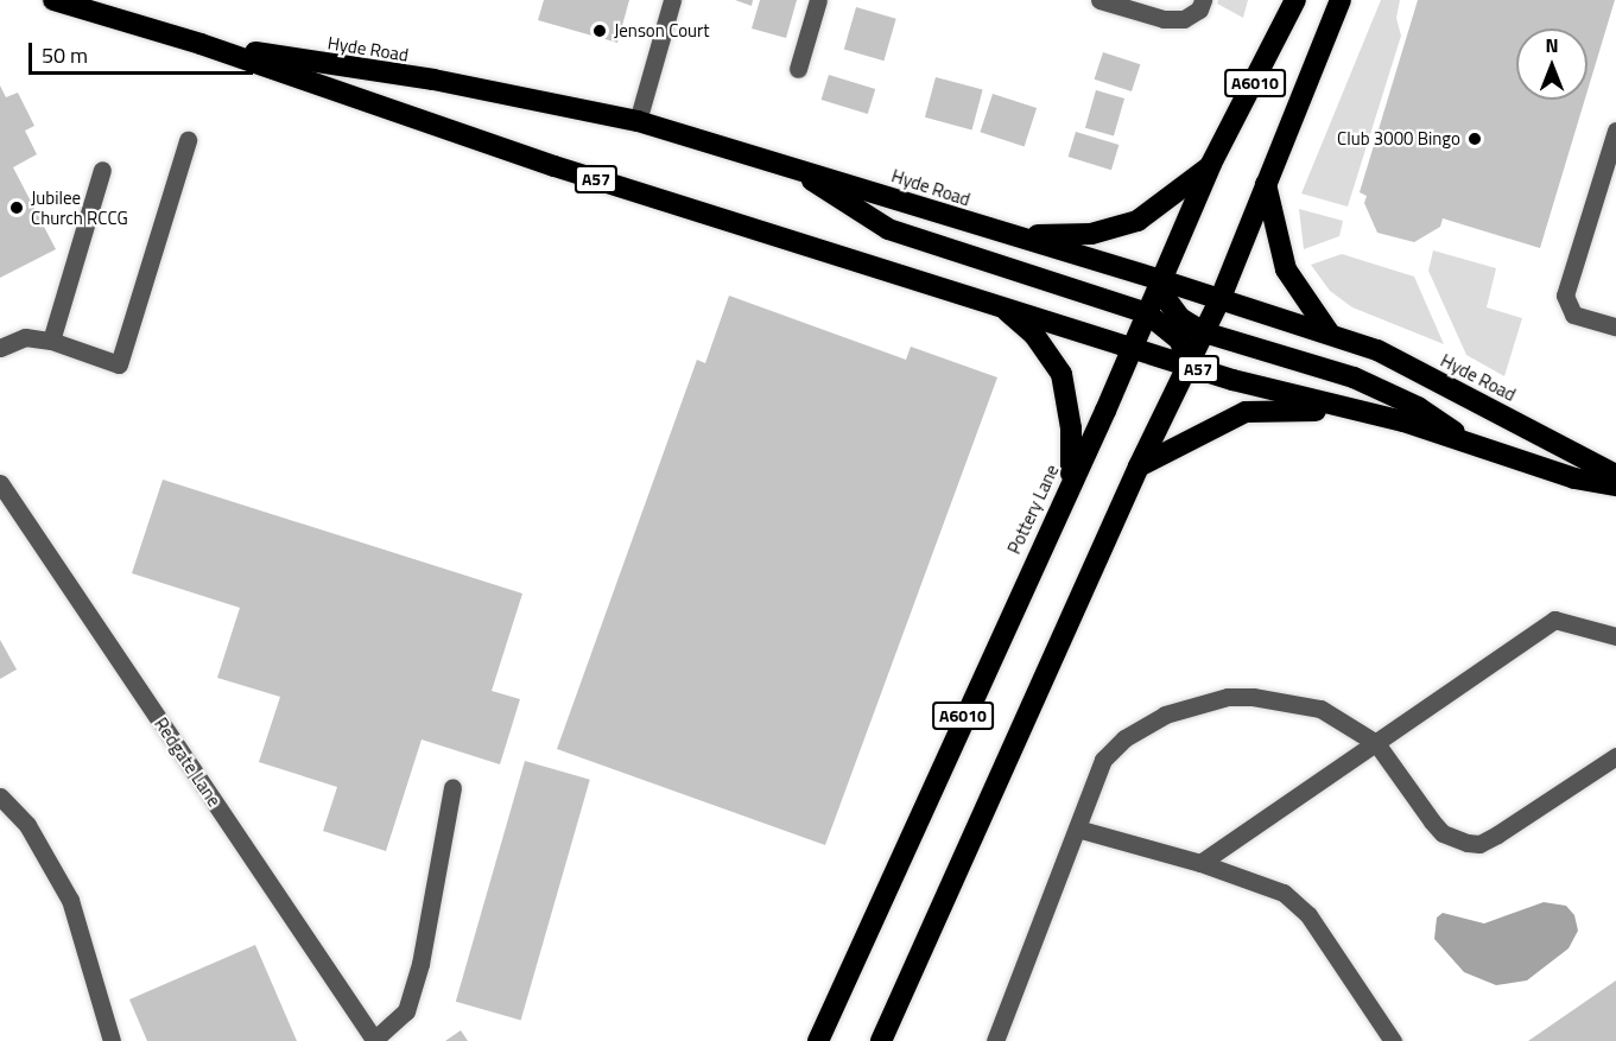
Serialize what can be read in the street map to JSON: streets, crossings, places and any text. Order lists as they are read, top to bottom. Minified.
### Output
{"streets":{"highway":["Hyde Road","A6010","A57","Pottery Lane"],"street":["Redgate Lane"]},"crossings":[["Hyde Road","A6010"],["Hyde Road","A57"],["Hyde Road","Pottery Lane"],["A6010","A57"],["A57","Pottery Lane"]],"places":["Jenson Court","Club 3000 Bingo","Jubilee Church RCCG"],"scale_bar":"50 m","north":"top"}
